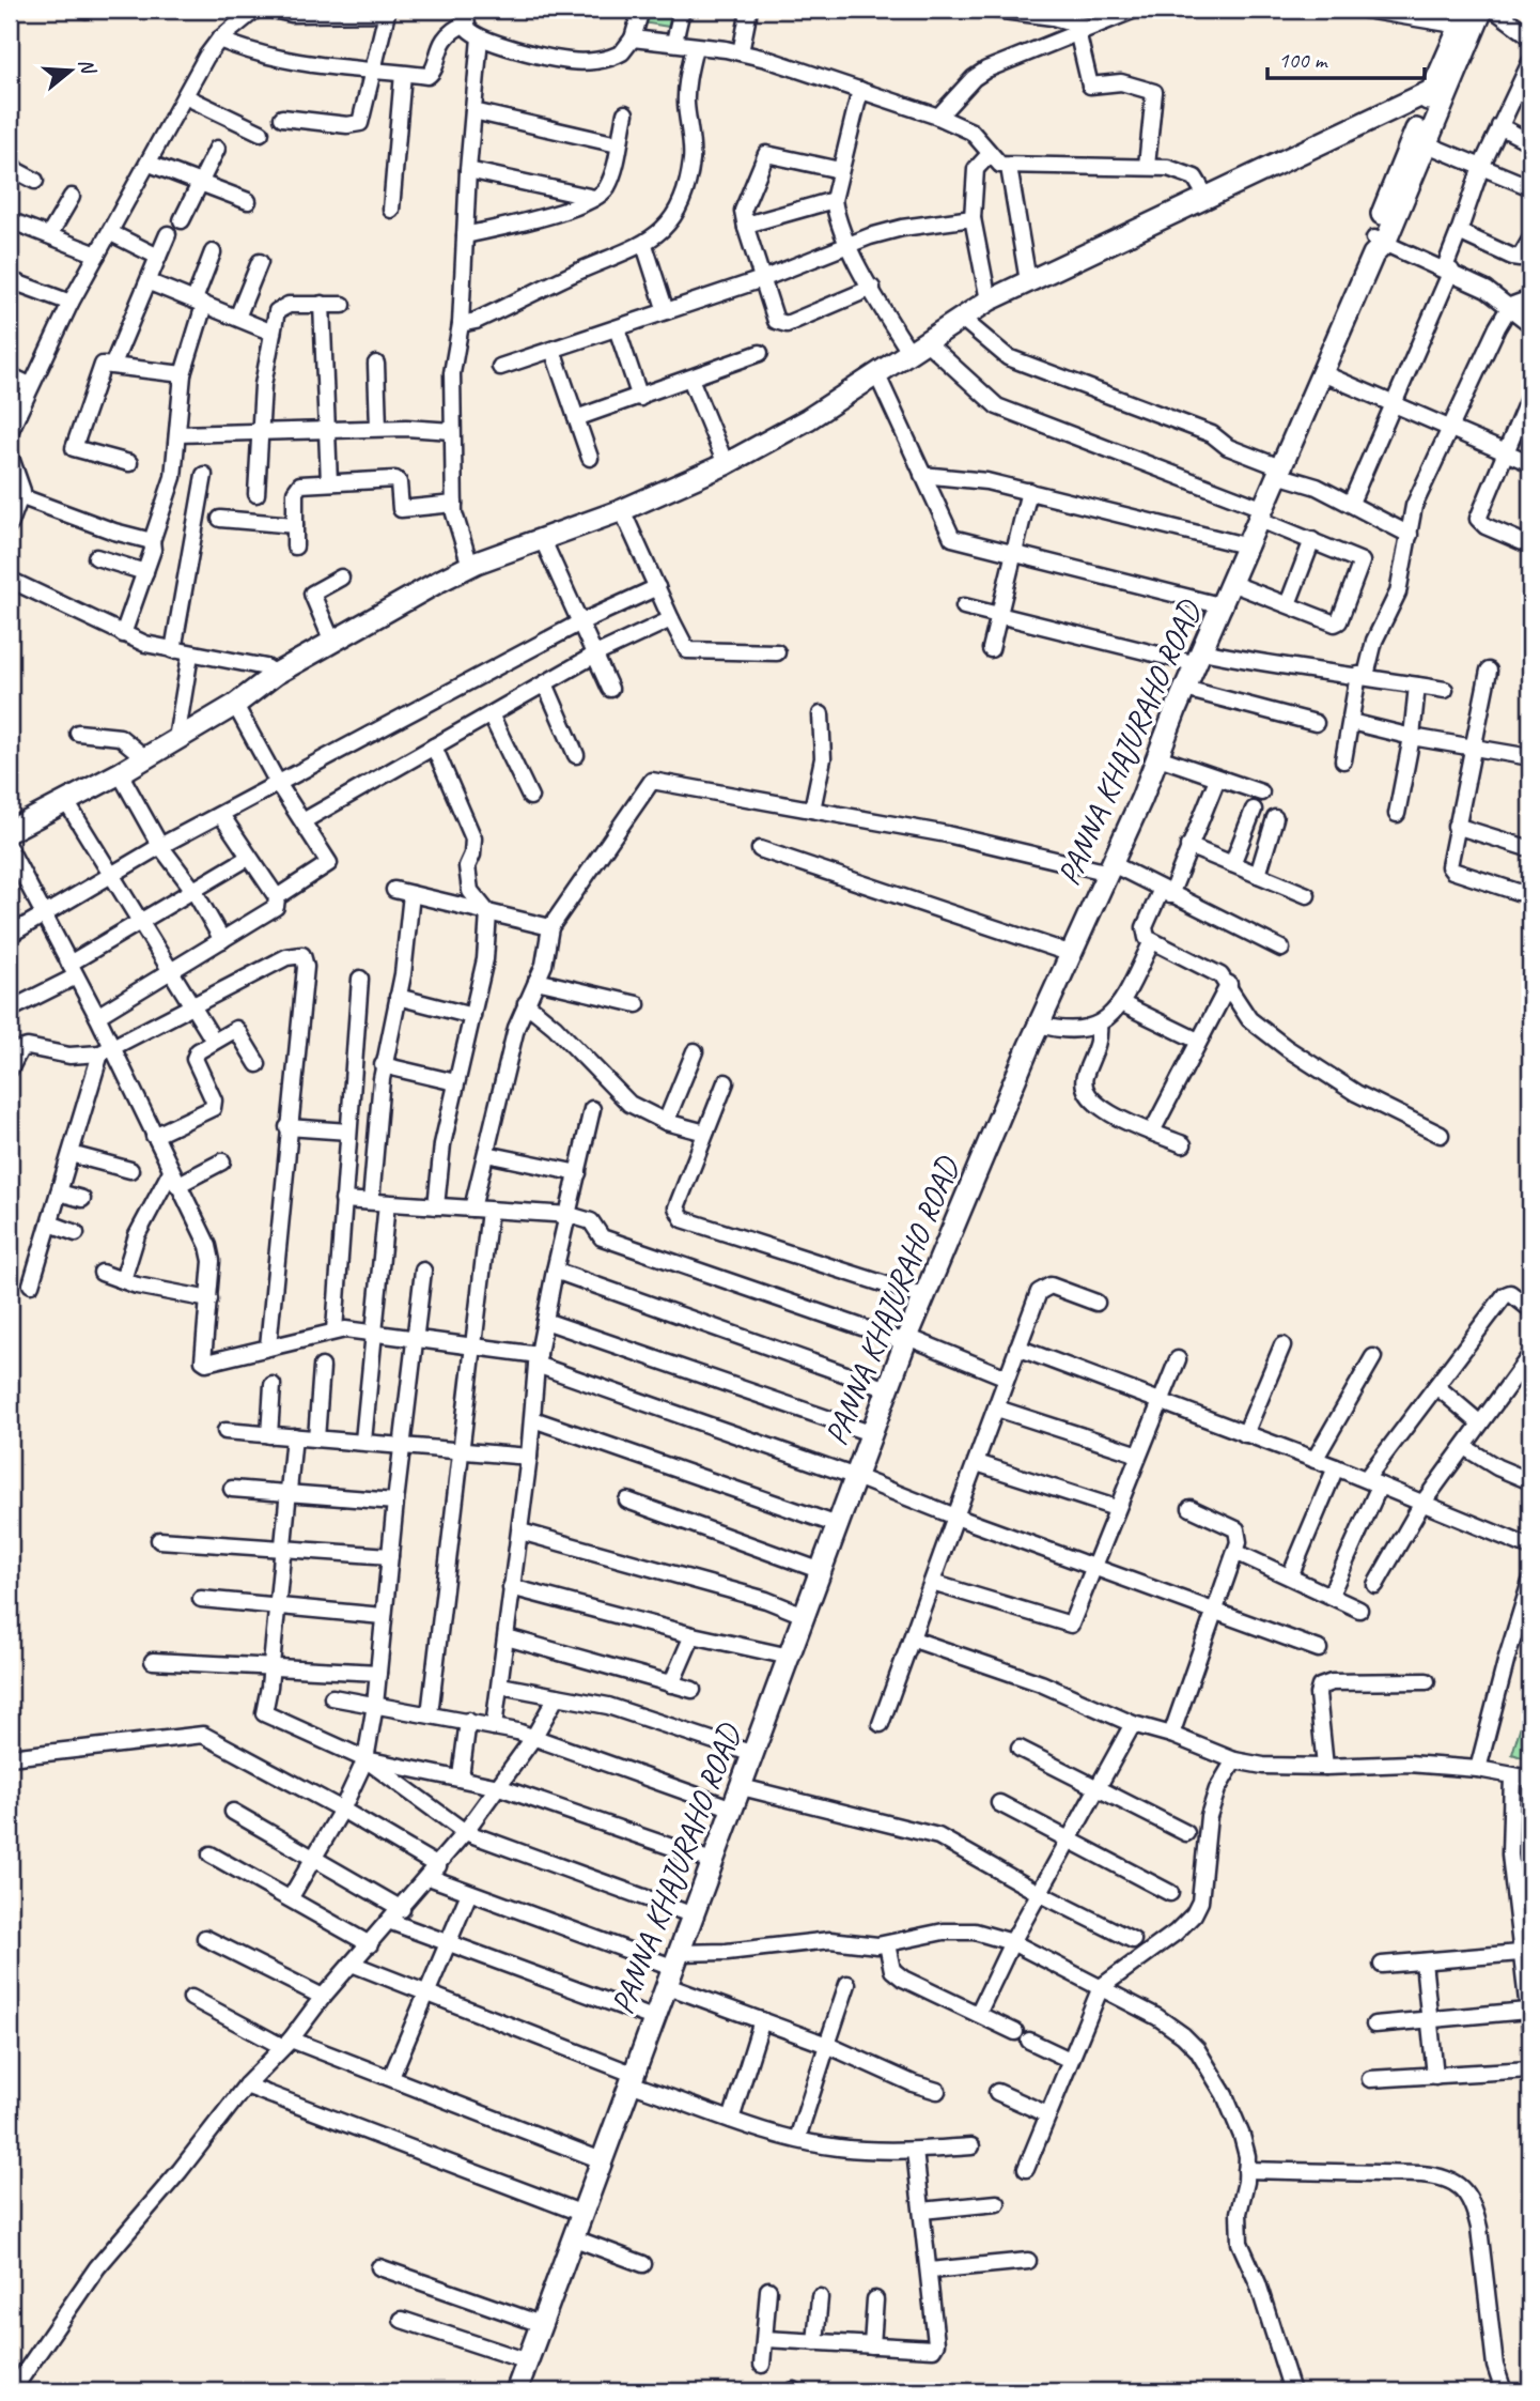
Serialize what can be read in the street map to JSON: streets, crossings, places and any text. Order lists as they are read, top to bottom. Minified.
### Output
{"streets":{"main road":["PANNA KHAJURAHO ROAD"]},"scale_bar":"100 m","north":"right"}
